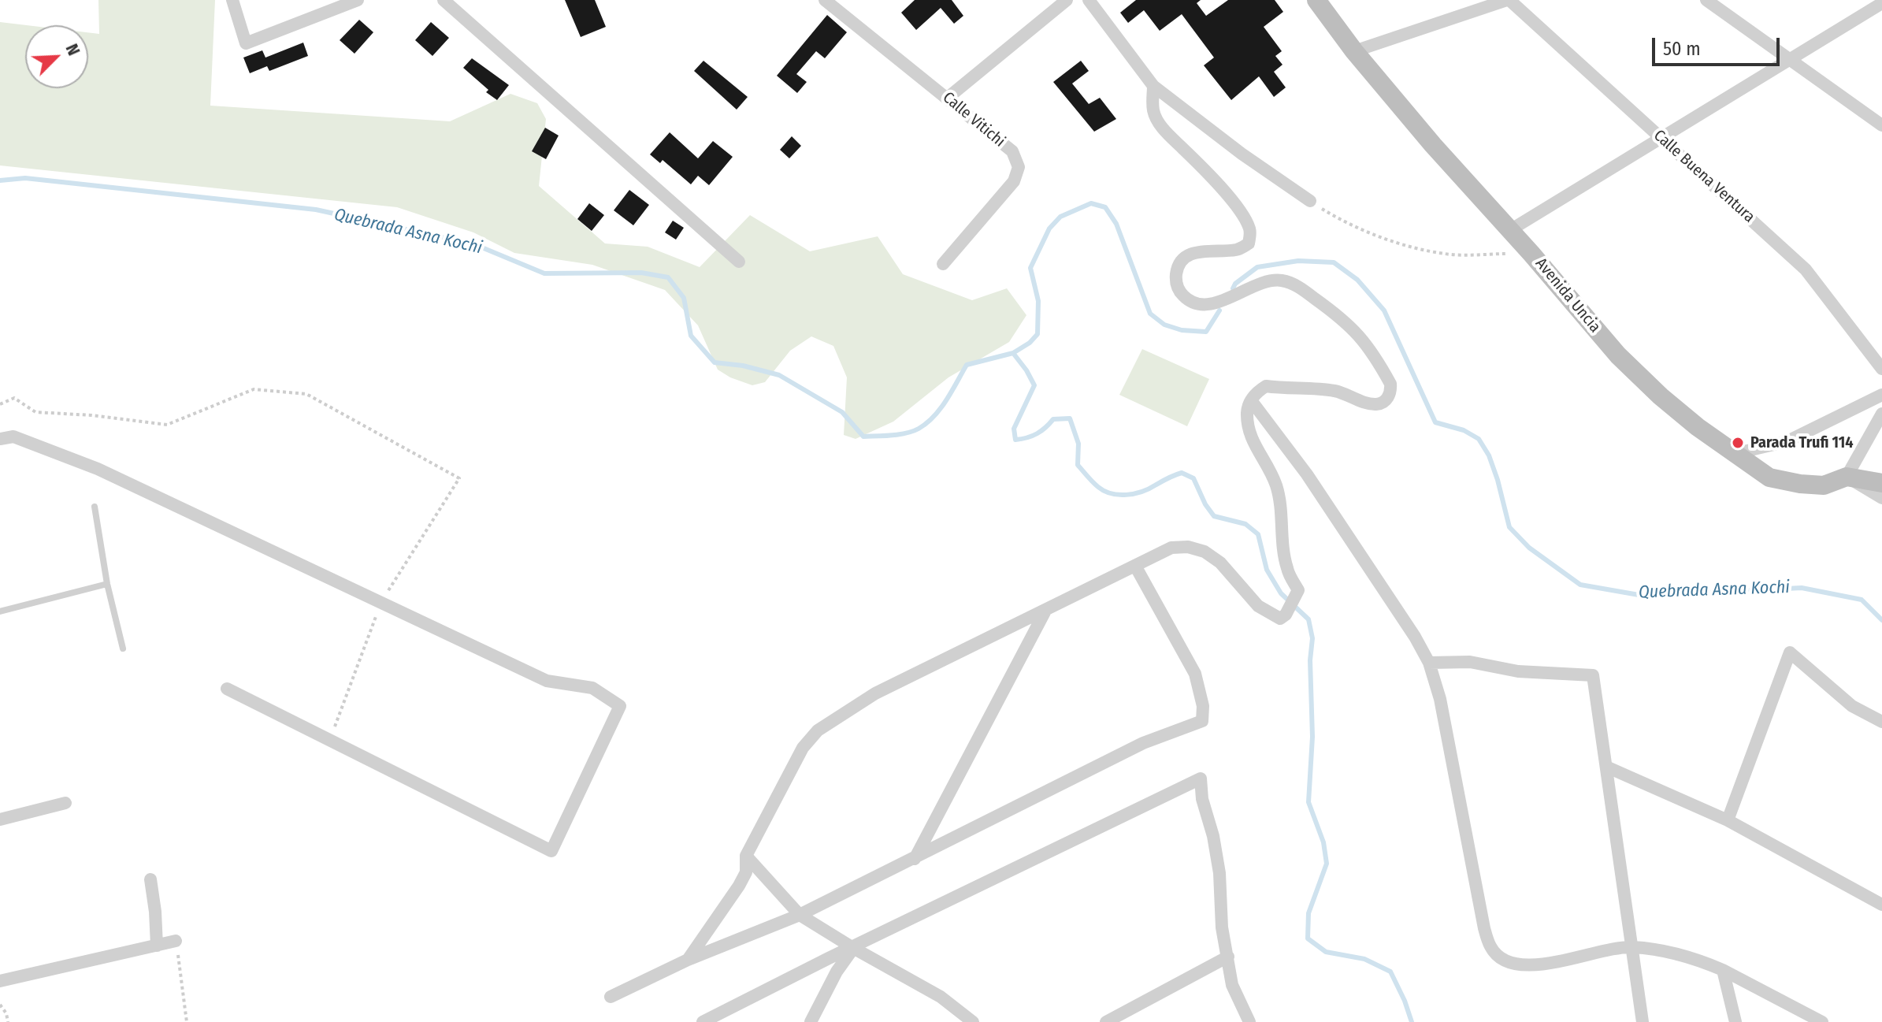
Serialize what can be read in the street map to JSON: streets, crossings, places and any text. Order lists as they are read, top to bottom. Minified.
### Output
{"streets":{"street":["Calle Vitichi","Calle Buena Ventura","Avenida Uncia"]},"water":["Quebrada Asna Kochi"],"places":["Parada Trufi 114"],"scale_bar":"50 m","north":"top right"}
